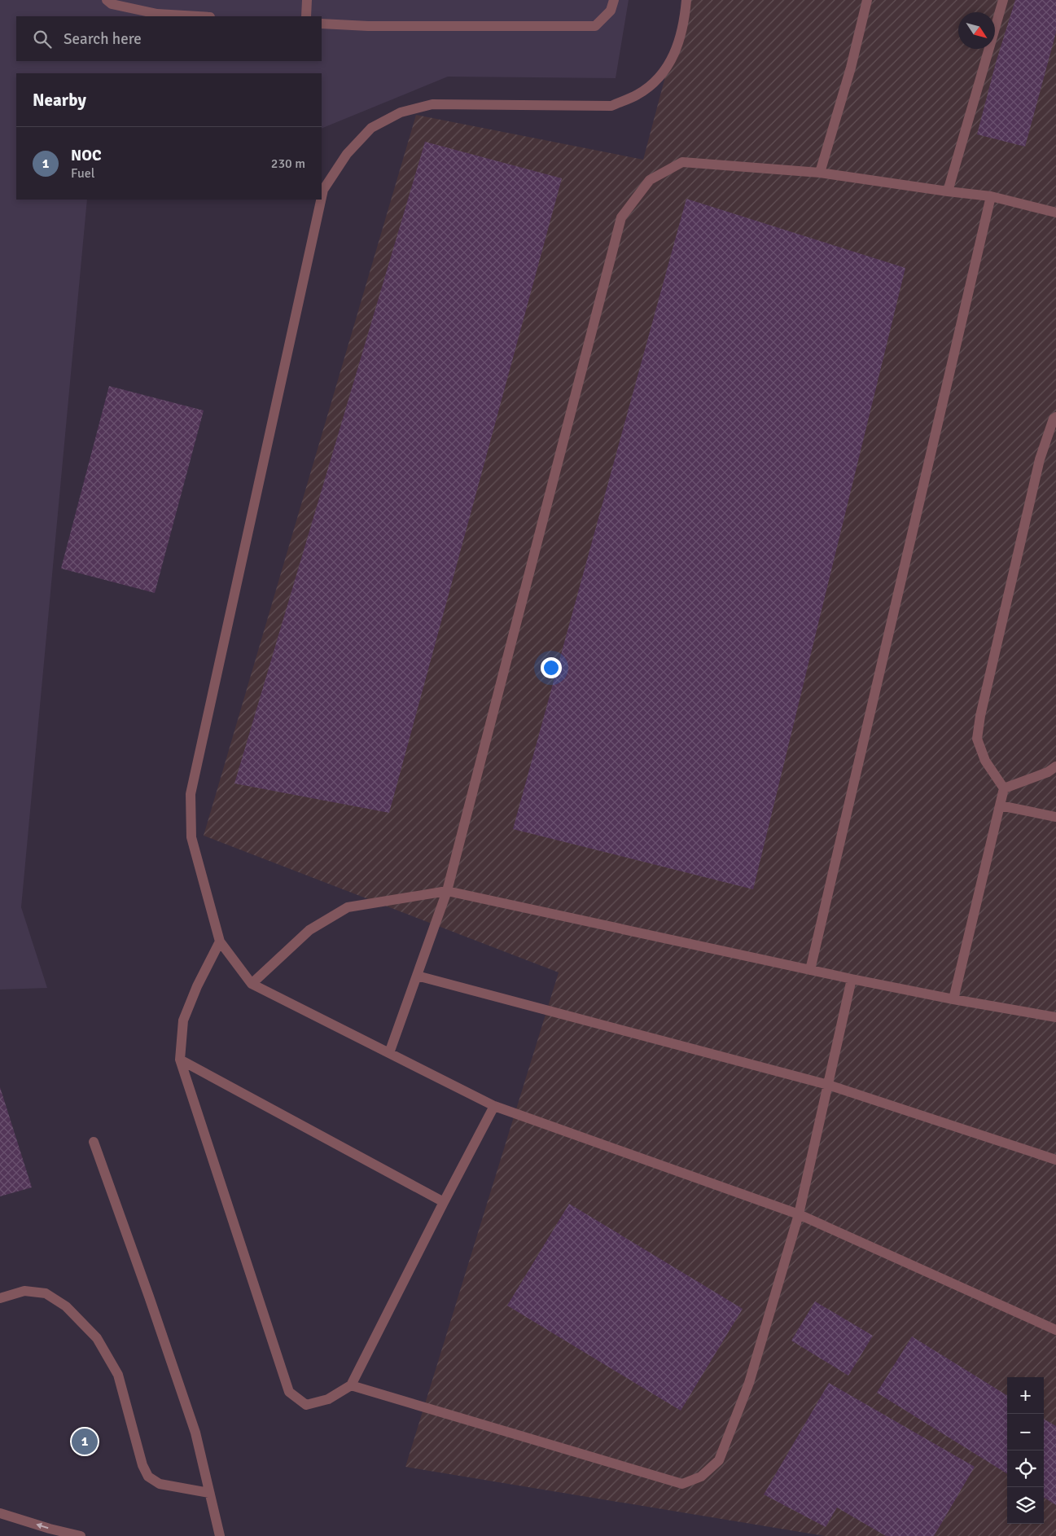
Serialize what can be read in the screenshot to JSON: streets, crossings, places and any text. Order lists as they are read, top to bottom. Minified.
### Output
{"north":"bottom right","page":{"search":"Search here","heading":"Nearby","list":[{"mark":"1","name":"NOC","note":"Fuel","value":"230 m"}],"map_buttons":["+","−"],"pins":"1"}}
